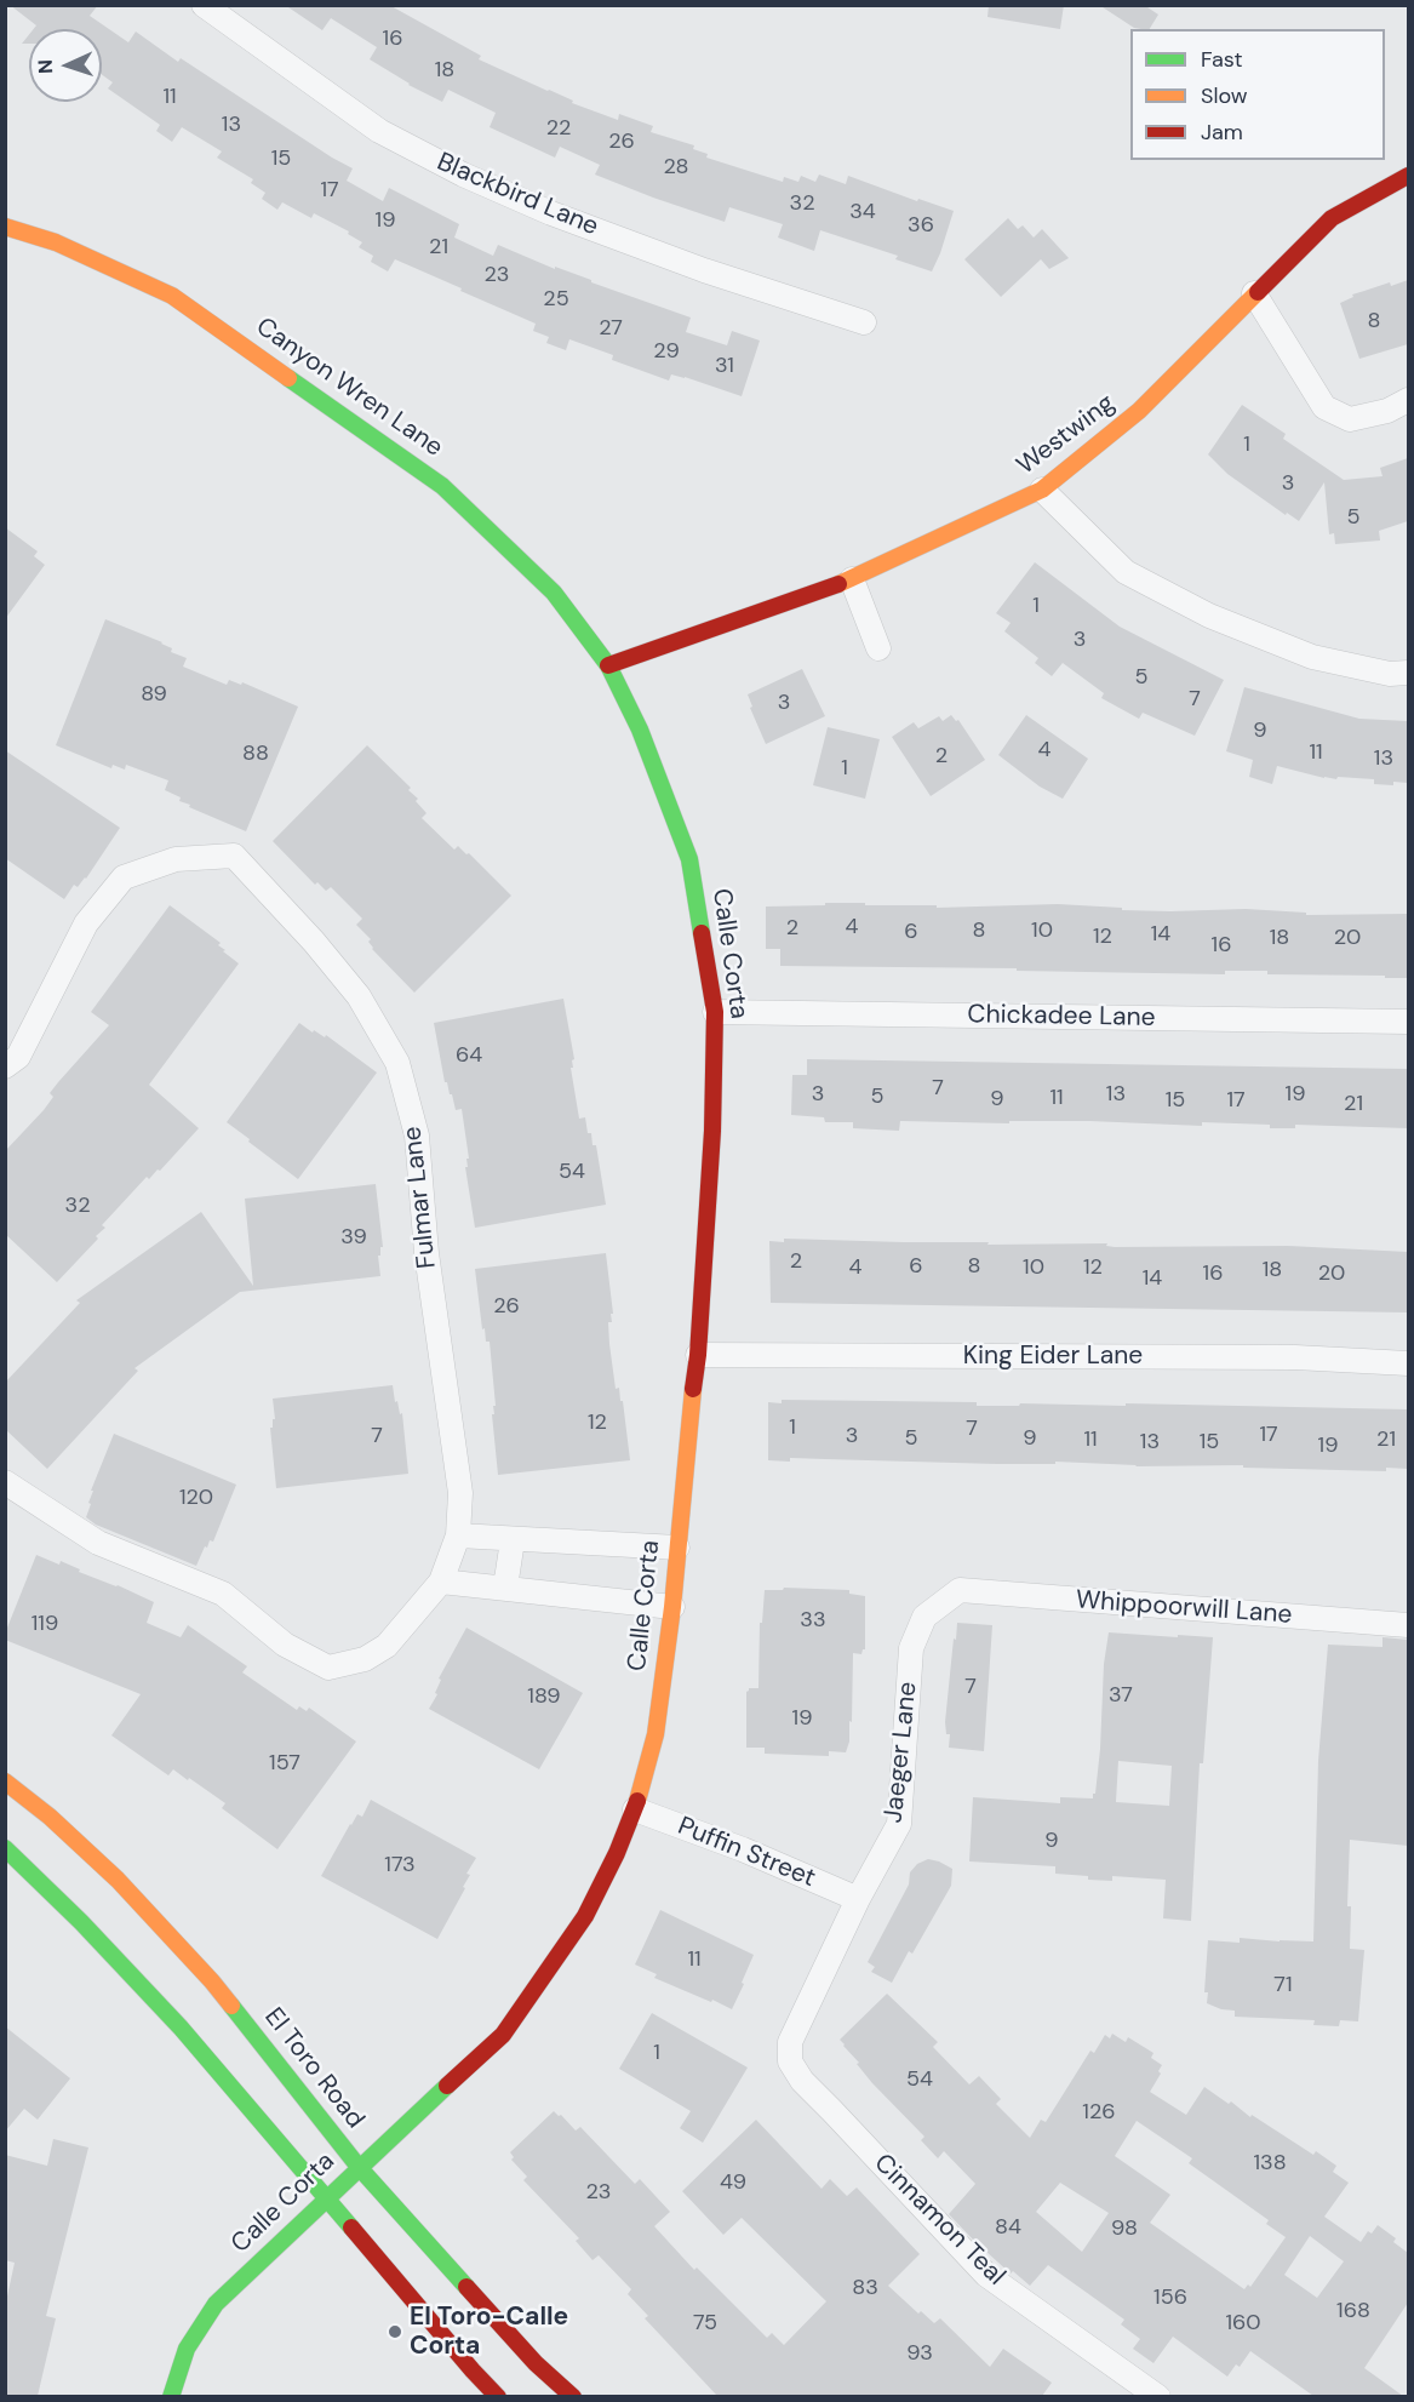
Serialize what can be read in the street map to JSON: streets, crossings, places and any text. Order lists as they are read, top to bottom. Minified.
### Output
{"streets":{"street":["Blackbird Lane","Canyon Wren Lane","Westwing","Calle Corta","Chickadee Lane","Fulmar Lane","King Eider Lane","Whippoorwill Lane","Jaeger Lane","Puffin Street","El Toro Road","Cinnamon Teal"]},"crossings":[["Canyon Wren Lane","Westwing"],["Canyon Wren Lane","Calle Corta"],["Westwing","Calle Corta"],["Calle Corta","Chickadee Lane"],["Calle Corta","King Eider Lane"],["Calle Corta","Puffin Street"],["Calle Corta","El Toro Road"],["Whippoorwill Lane","Jaeger Lane"],["Jaeger Lane","Puffin Street"],["Jaeger Lane","Cinnamon Teal"]],"places":["El Toro-Calle Corta"],"house_numbers":["16","18","11","13","22","26","15","28","17","32","34","19","36","21","23","25","8","27","29","31","1","3","5","1","3","5","89","7","3","9","4","11","88","2","13","1","4","2","8","10","6","14","12","18","20","16","64","7","3","13","19","5","11","9","15","17","21","54","32","39","2","6","8","4","10","12","18","16","20","14","26","12","1","7","17","7","3","5","9","11","21","13","15","19","120","33","119","7","37","189","19","157","9","173","11","71","1","54","126","138","49","23","84","98","83","156","168","75","160","93"],"legend":["Fast","Slow","Jam"],"north":"left"}
